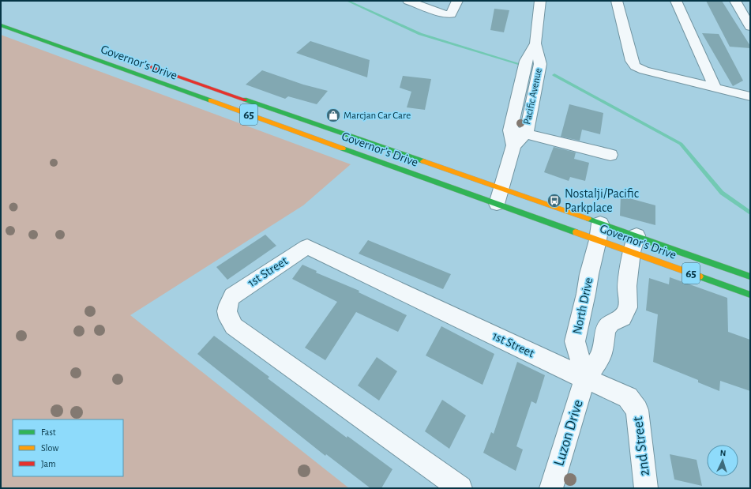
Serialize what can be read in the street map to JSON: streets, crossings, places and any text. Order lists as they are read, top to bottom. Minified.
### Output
{"streets":{"highway":["Governor's Drive","65"],"street":["Pacific Avenue","1st Street","North Drive","Luzon Drive","2nd Street"]},"crossings":[["Governor's Drive","Pacific Avenue"],["Governor's Drive","North Drive"],["1st Street","North Drive"],["1st Street","Luzon Drive"],["1st Street","2nd Street"],["North Drive","Luzon Drive"],["North Drive","2nd Street"],["Luzon Drive","2nd Street"]],"places":{"shop":["Marcjan Car Care"],"bus stop":["Nostalji/Pacific Parkplace"]},"legend":["Fast","Slow","Jam"],"north":"top"}
